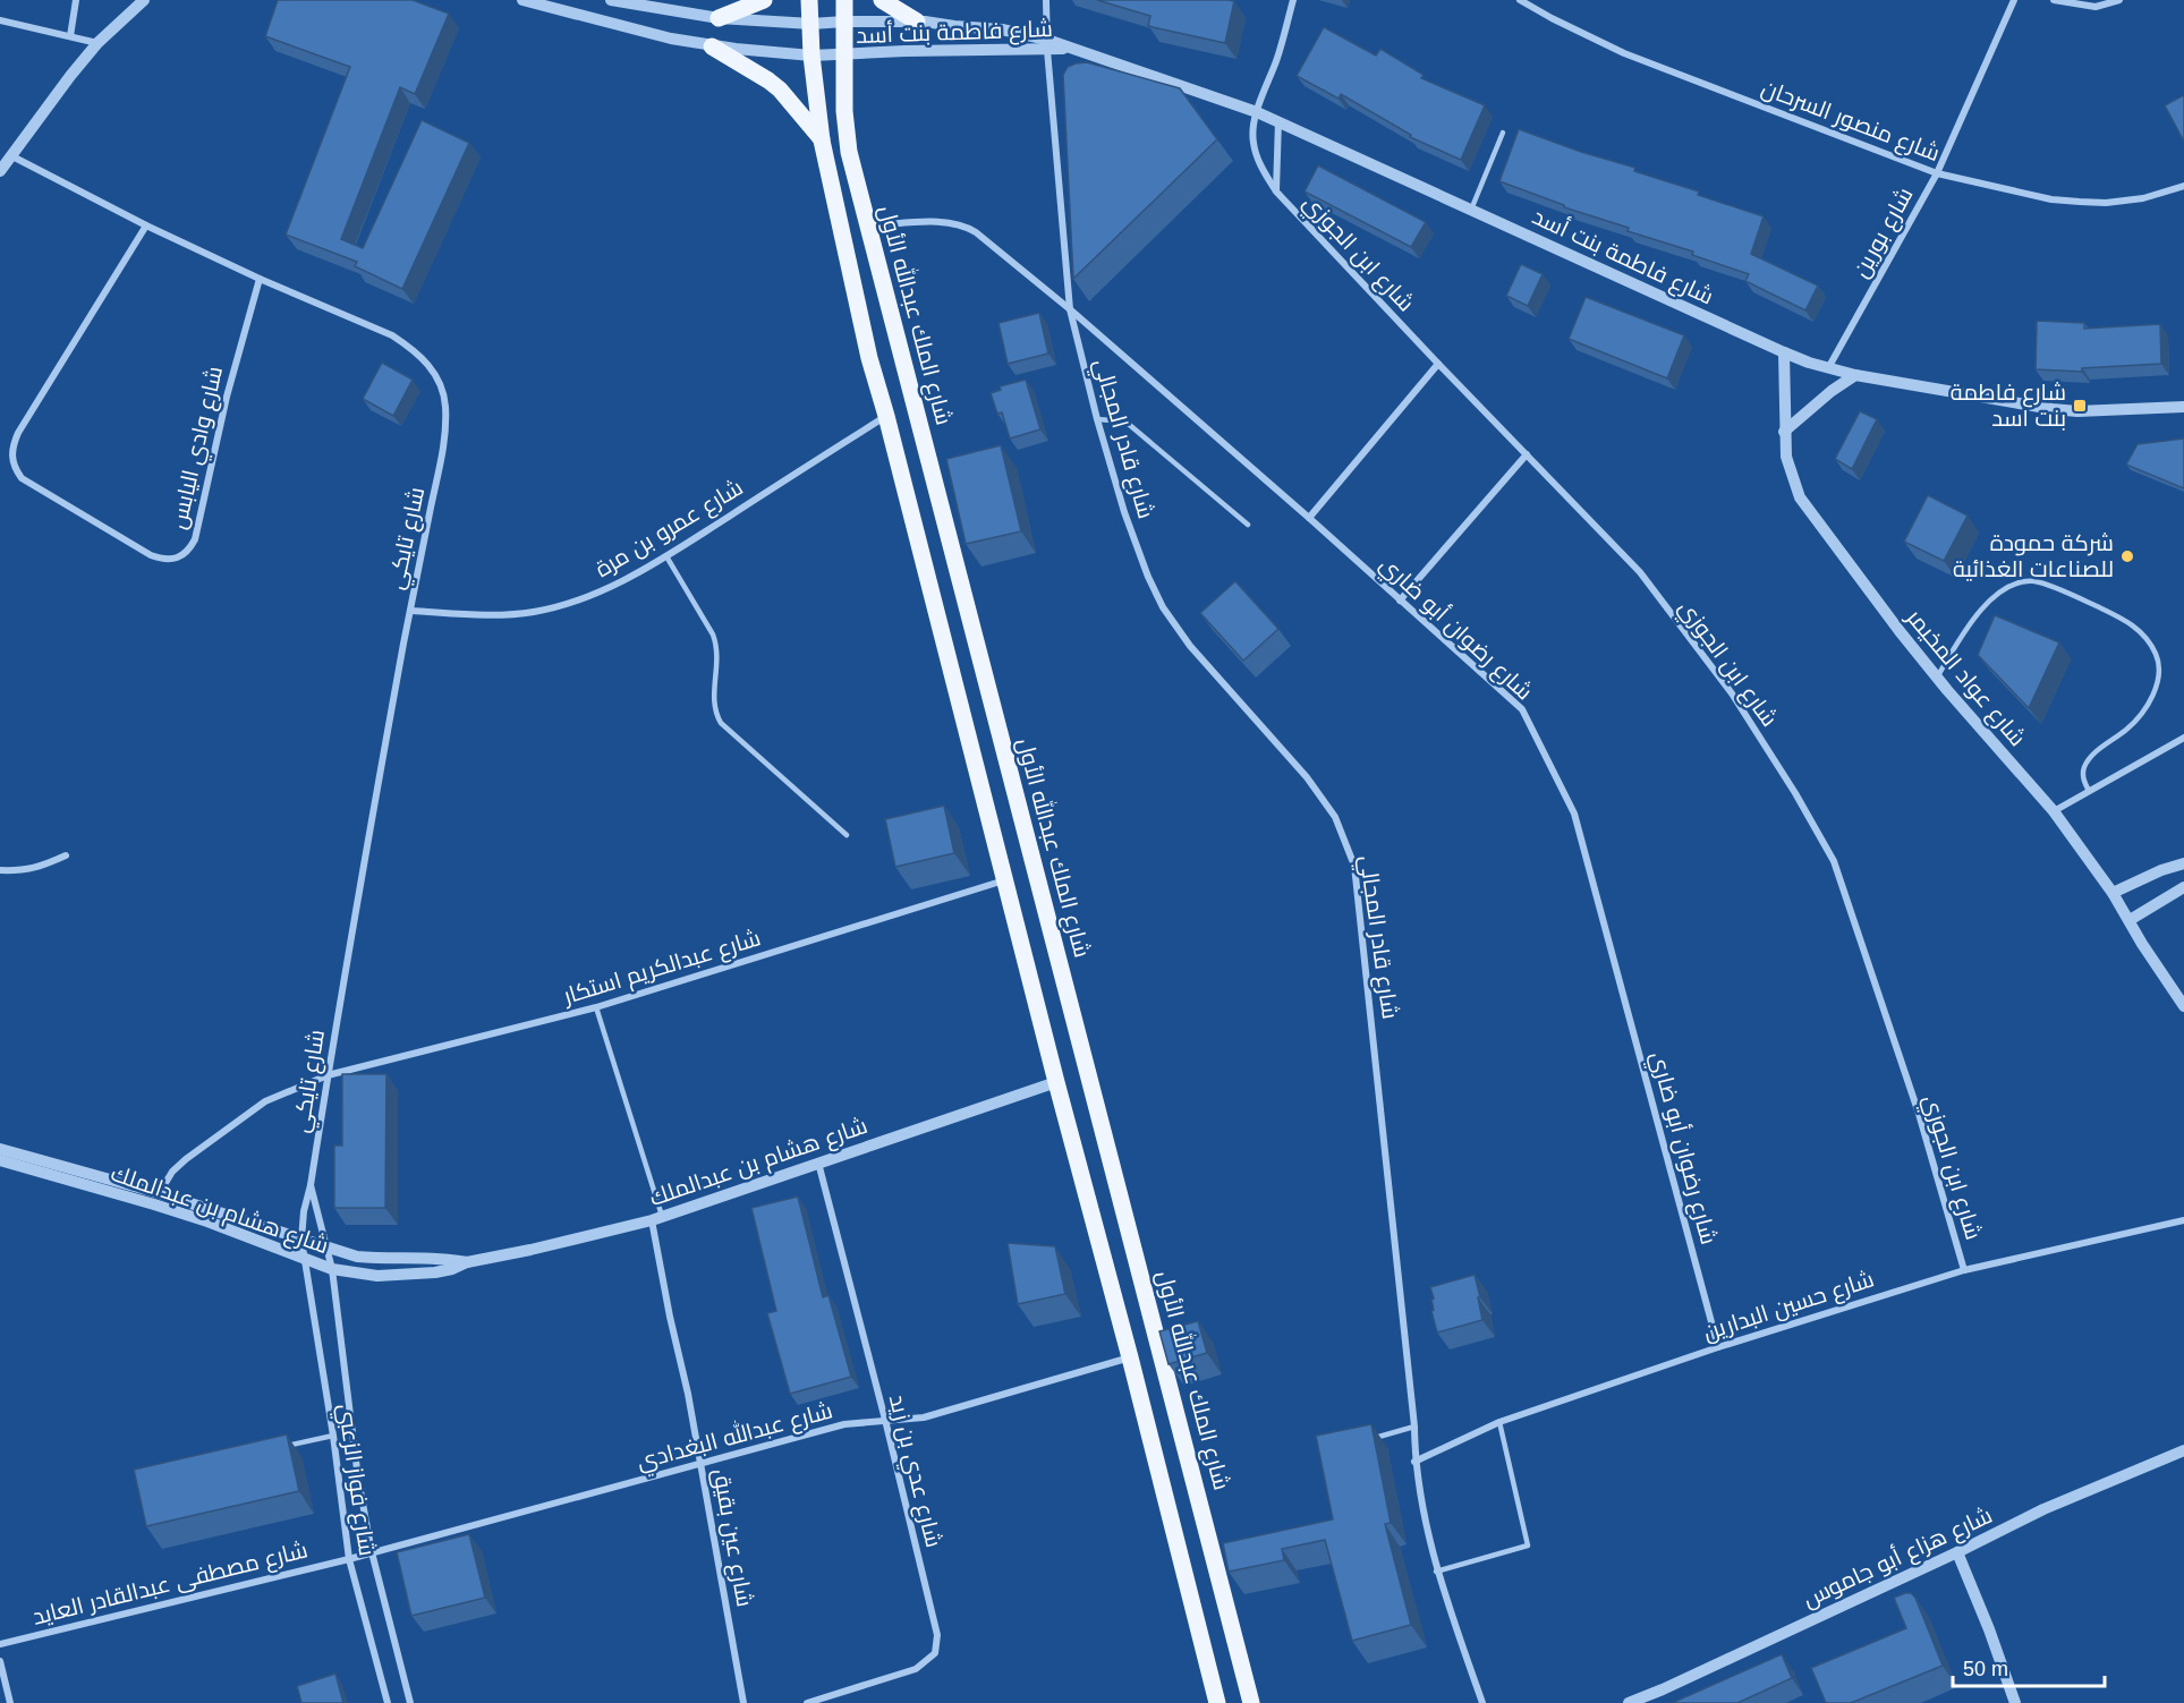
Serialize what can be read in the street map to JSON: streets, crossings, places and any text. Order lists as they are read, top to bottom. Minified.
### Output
{"streets":{"main road":["شارع الملك عبدالله الأول"],"street":["شارع فاطمة بنت أسد","شارع منصور السرحان","شارع بورين","شارع ابن الجوزي","شارع قادر المجالي","شارع وادي اليابس","شارع عمرو بن مرة","شارع تايكي","شارع رضوان أبو ضاري","شارع عواد المخيمر","شارع عبدالكريم استكار","شارع هشام بن عبدالملك","شارع حسين البدارين","شارع عبدالله البغدادي","شارع عدي بن زيد","شارع فواز الزعبي","شارع عين بقيق","شارع هزاع أبو جاموس","شارع مصطفى عبدالقادر العايد"]},"crossings":[["شارع فاطمة بنت أسد","شارع بورين"],["شارع فاطمة بنت أسد","شارع ابن الجوزي"],["شارع فاطمة بنت أسد","شارع الملك عبدالله الأول"],["شارع فاطمة بنت أسد","شارع قادر المجالي"],["شارع فاطمة بنت أسد","شارع عواد المخيمر"],["شارع منصور السرحان","شارع بورين"],["شارع ابن الجوزي","شارع حسين البدارين"],["شارع الملك عبدالله الأول","شارع رضوان أبو ضاري"],["شارع قادر المجالي","شارع رضوان أبو ضاري"],["شارع قادر المجالي","شارع حسين البدارين"],["شارع وادي اليابس","شارع تايكي"],["شارع عمرو بن مرة","شارع تايكي"],["شارع تايكي","شارع عبدالكريم استكار"],["شارع تايكي","شارع هشام بن عبدالملك"],["شارع تايكي","شارع فواز الزعبي"],["شارع رضوان أبو ضاري","شارع حسين البدارين"],["شارع عبدالكريم استكار","شارع هشام بن عبدالملك"],["شارع هشام بن عبدالملك","شارع عدي بن زيد"],["شارع هشام بن عبدالملك","شارع فواز الزعبي"],["شارع هشام بن عبدالملك","شارع عين بقيق"],["شارع عبدالله البغدادي","شارع عدي بن زيد"],["شارع عبدالله البغدادي","شارع فواز الزعبي"],["شارع عبدالله البغدادي","شارع عين بقيق"],["شارع عبدالله البغدادي","شارع مصطفى عبدالقادر العايد"],["شارع فواز الزعبي","شارع مصطفى عبدالقادر العايد"]],"places":{"transit":["شارع فاطمة بنت اسد"],"other":["شركة حمودة للصناعات الغذائية"]},"scale_bar":"50 m"}
